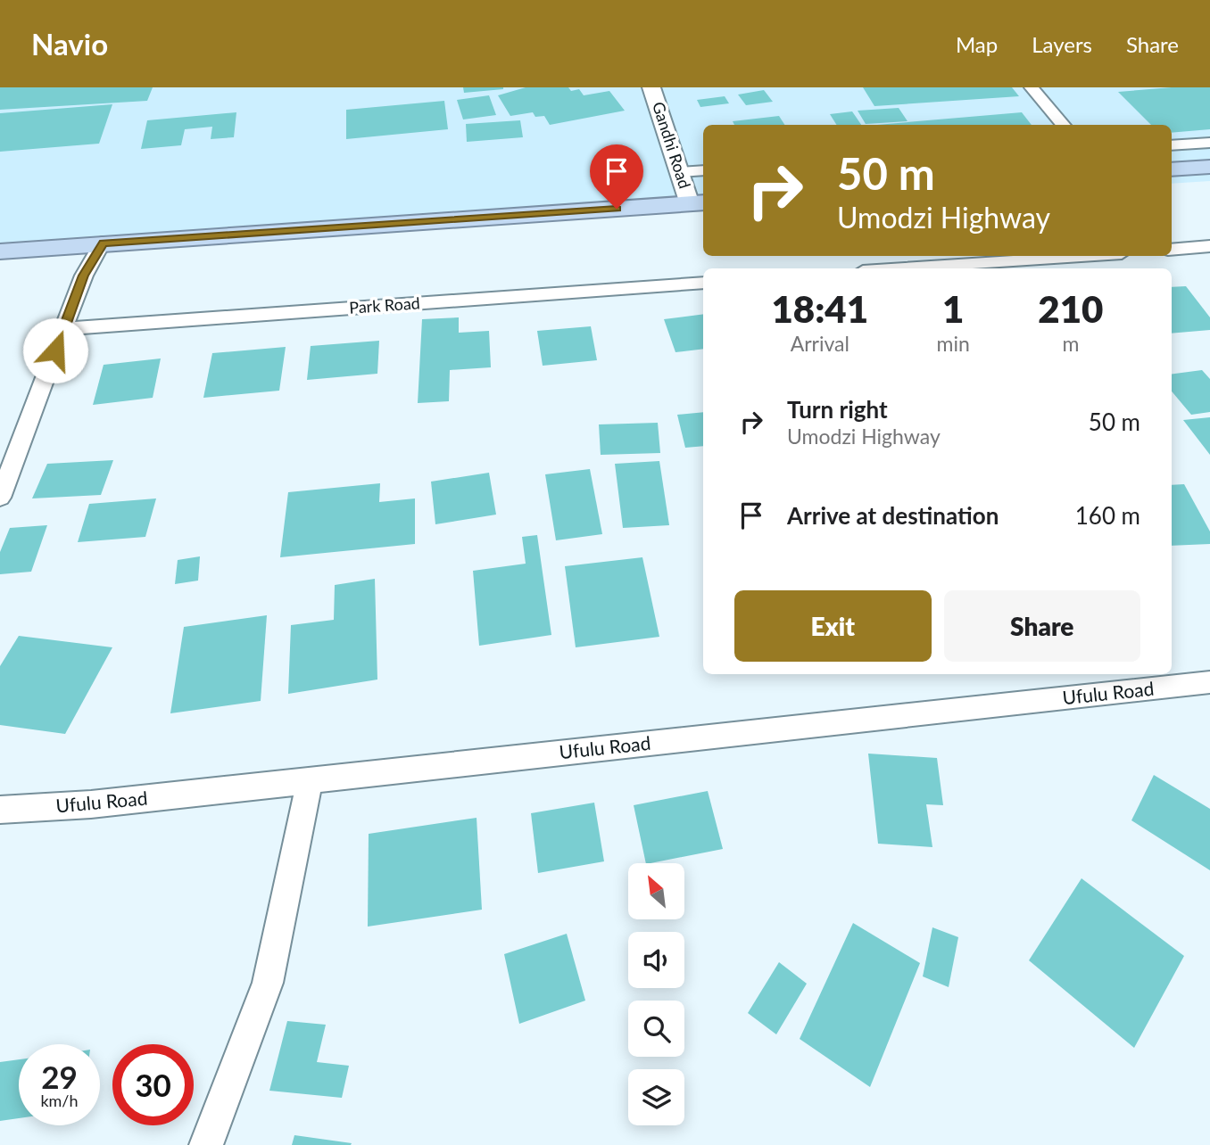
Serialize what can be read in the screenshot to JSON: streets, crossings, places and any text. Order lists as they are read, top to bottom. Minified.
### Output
{"streets":{"street":["Gandhi Road","Park Road","Ufulu Road"]},"north":"top left","page":{"header":"Navio","nav":["Map","Layers","Share"],"turn":["50 m","Umodzi Highway"],"eta":["18:41","Arrival","1","min","210","m"],"list":[{"name":"Turn right","note":"Umodzi Highway","value":"50 m"},{"name":"Arrive at destination","value":"160 m"}],"buttons":["Exit","Share"],"speed":"29 km/h","limit":"30"}}
